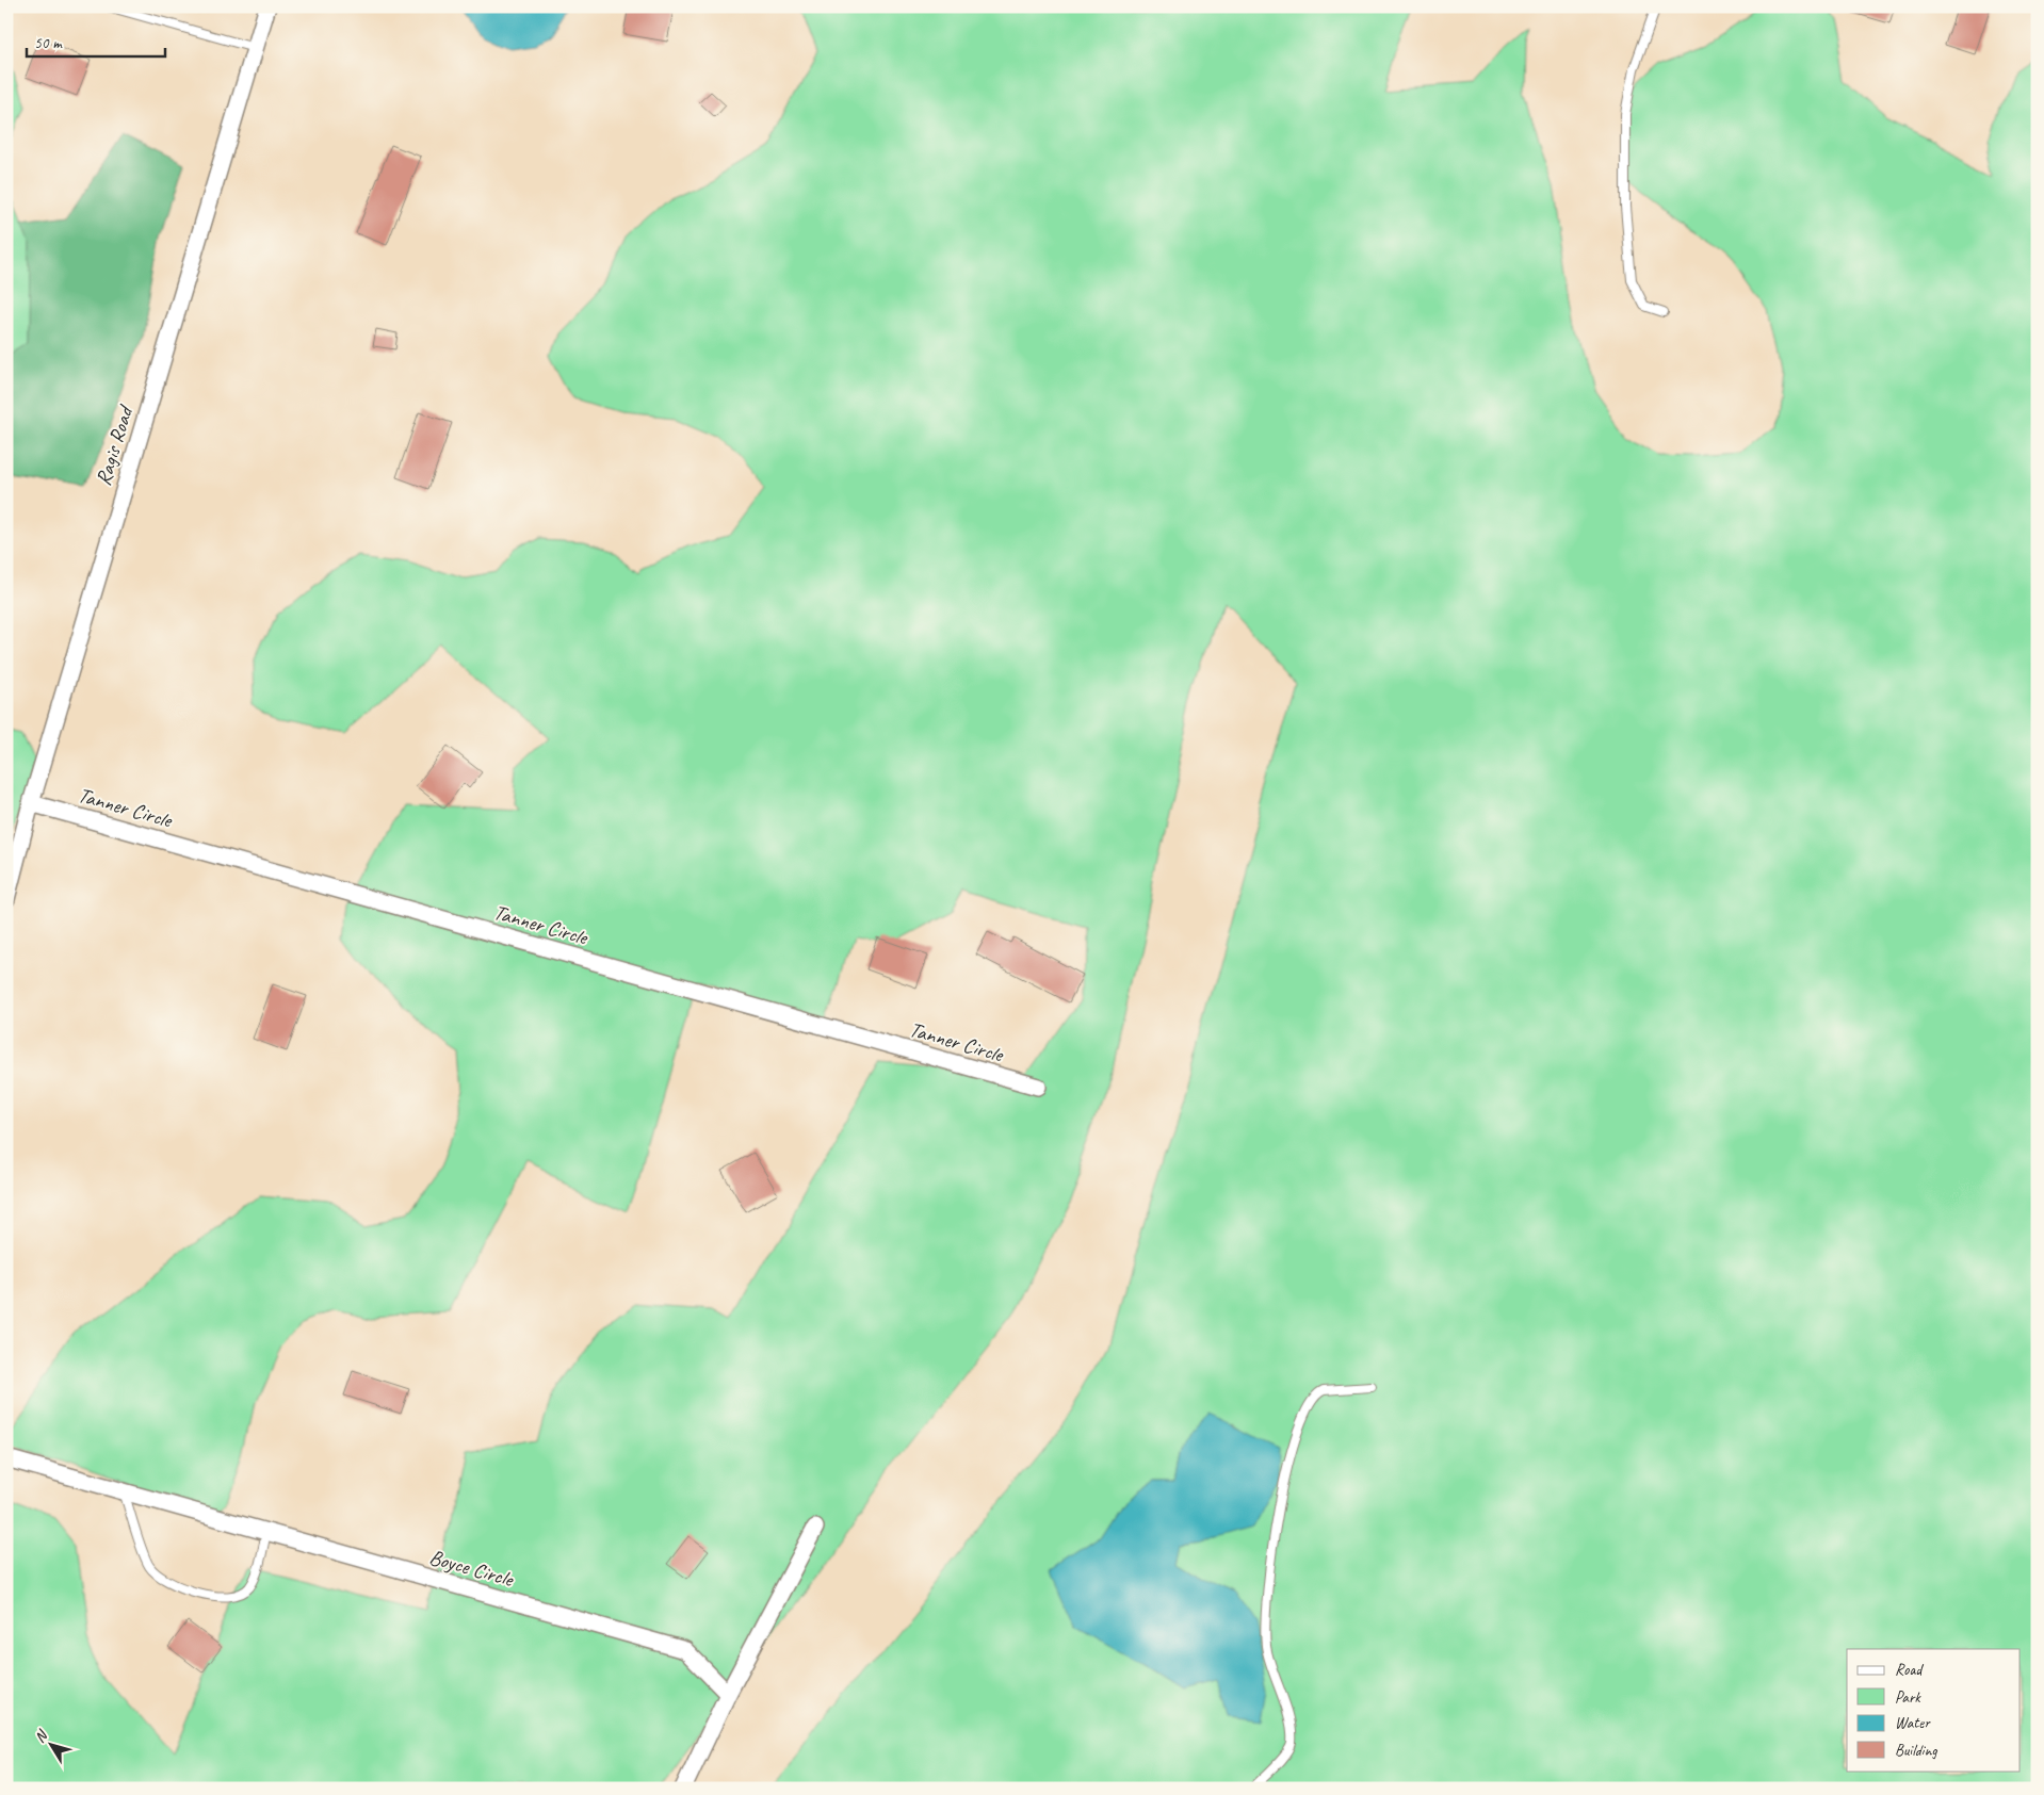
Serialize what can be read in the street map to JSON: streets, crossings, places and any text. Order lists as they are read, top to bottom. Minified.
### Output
{"streets":{"street":["Ragis Road","Tanner Circle","Boyce Circle"]},"crossings":[["Ragis Road","Tanner Circle"]],"legend":["Road","Park","Water","Building"],"scale_bar":"50 m","north":"top left"}
